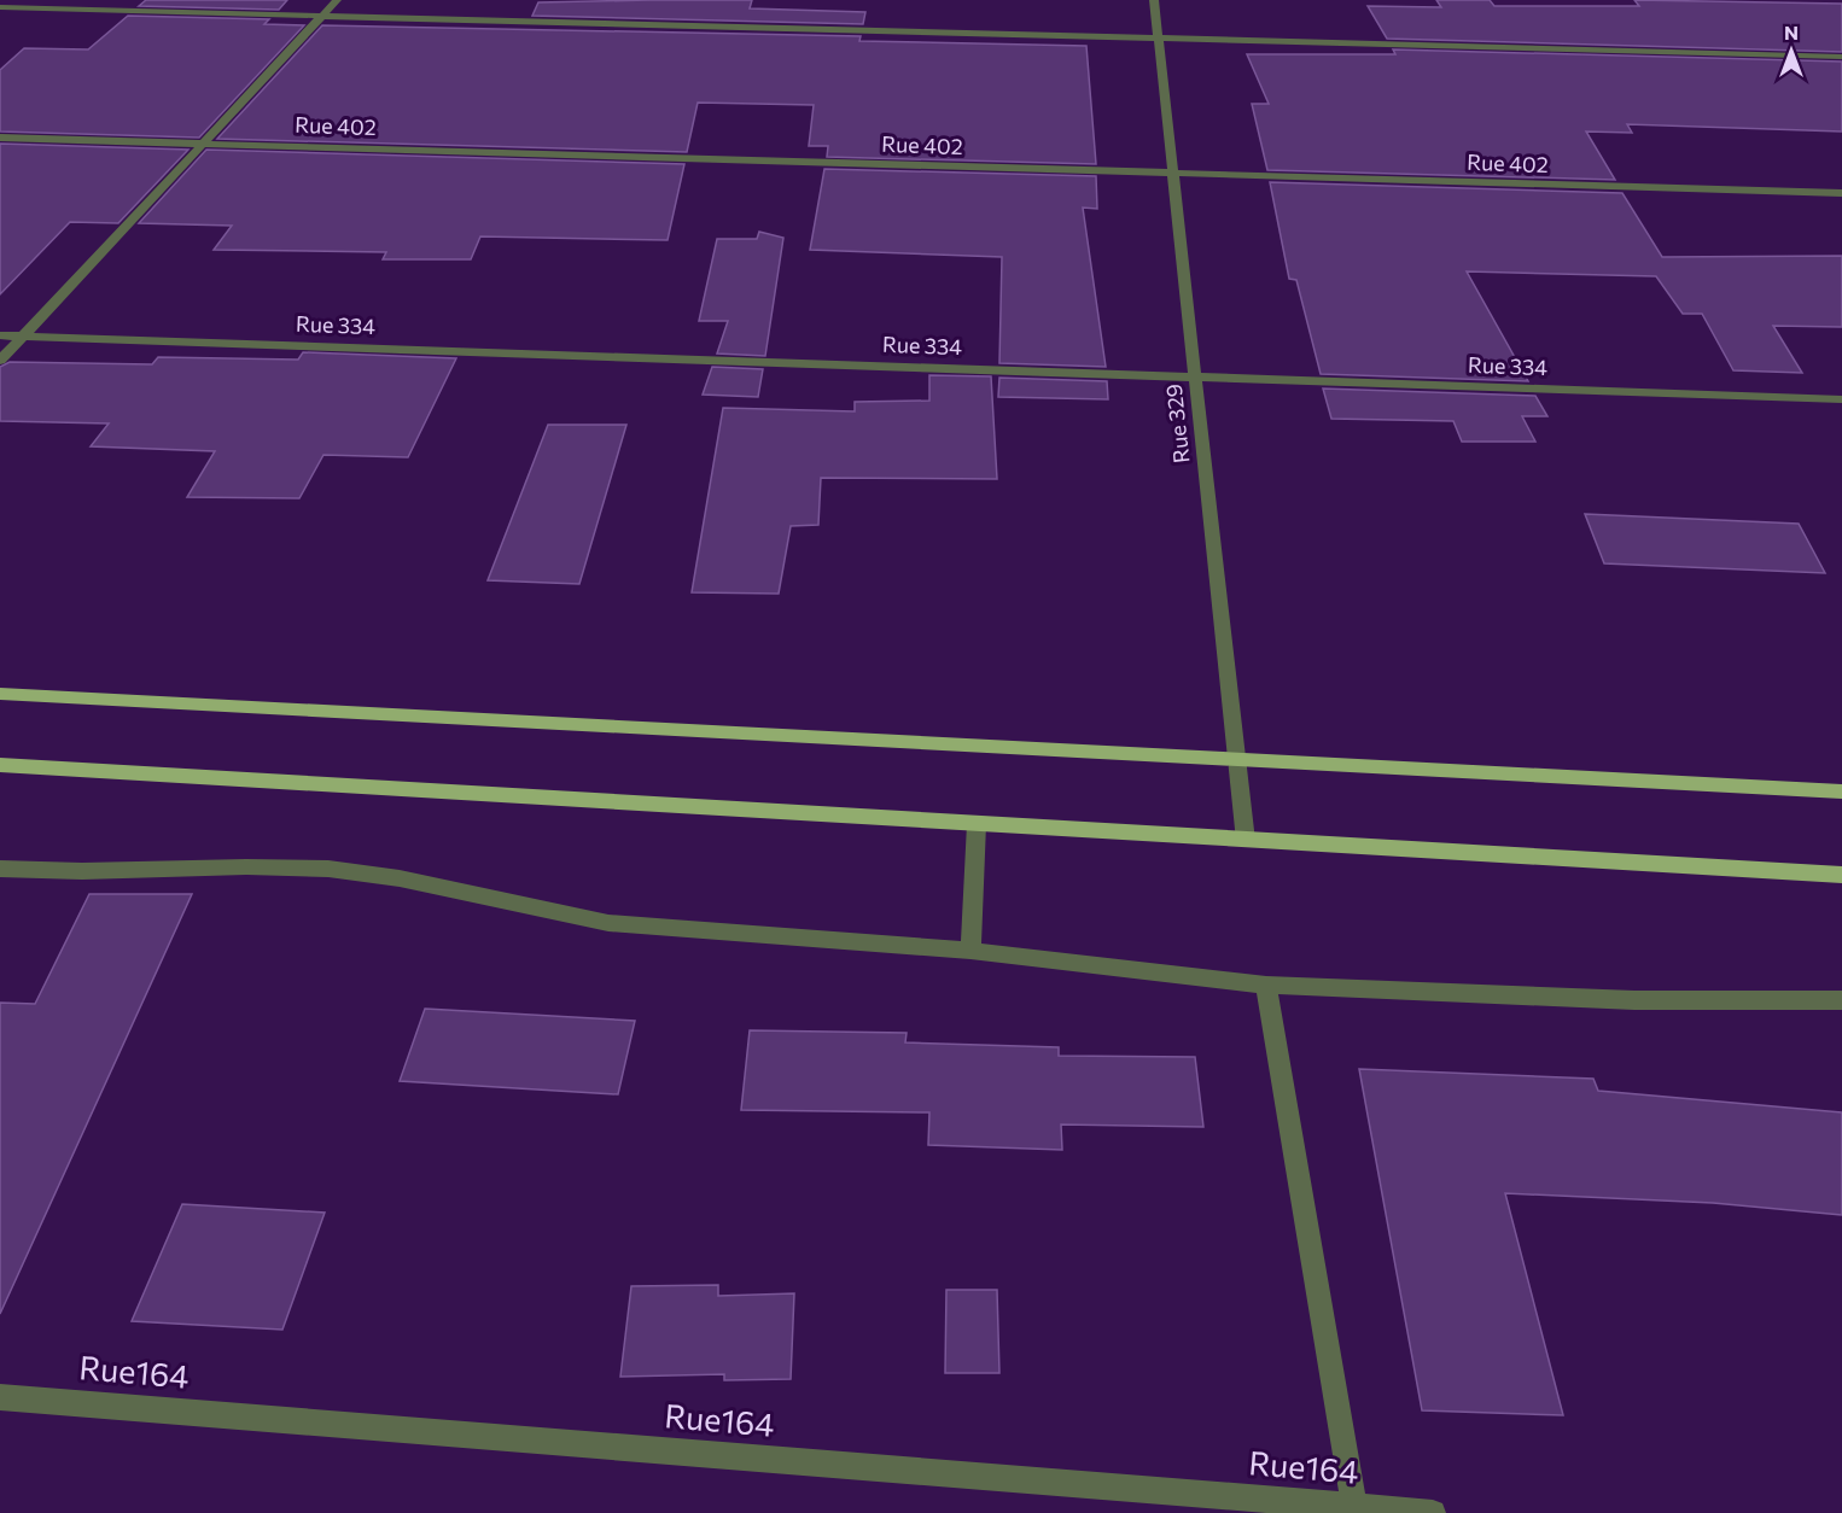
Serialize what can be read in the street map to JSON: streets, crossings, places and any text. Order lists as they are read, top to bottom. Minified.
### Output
{"streets":{"street":["Rue 402","Rue 334","Rue 329","Rue164"]},"crossings":[["Rue 402","Rue 329"],["Rue 334","Rue 329"]],"north":"top"}
